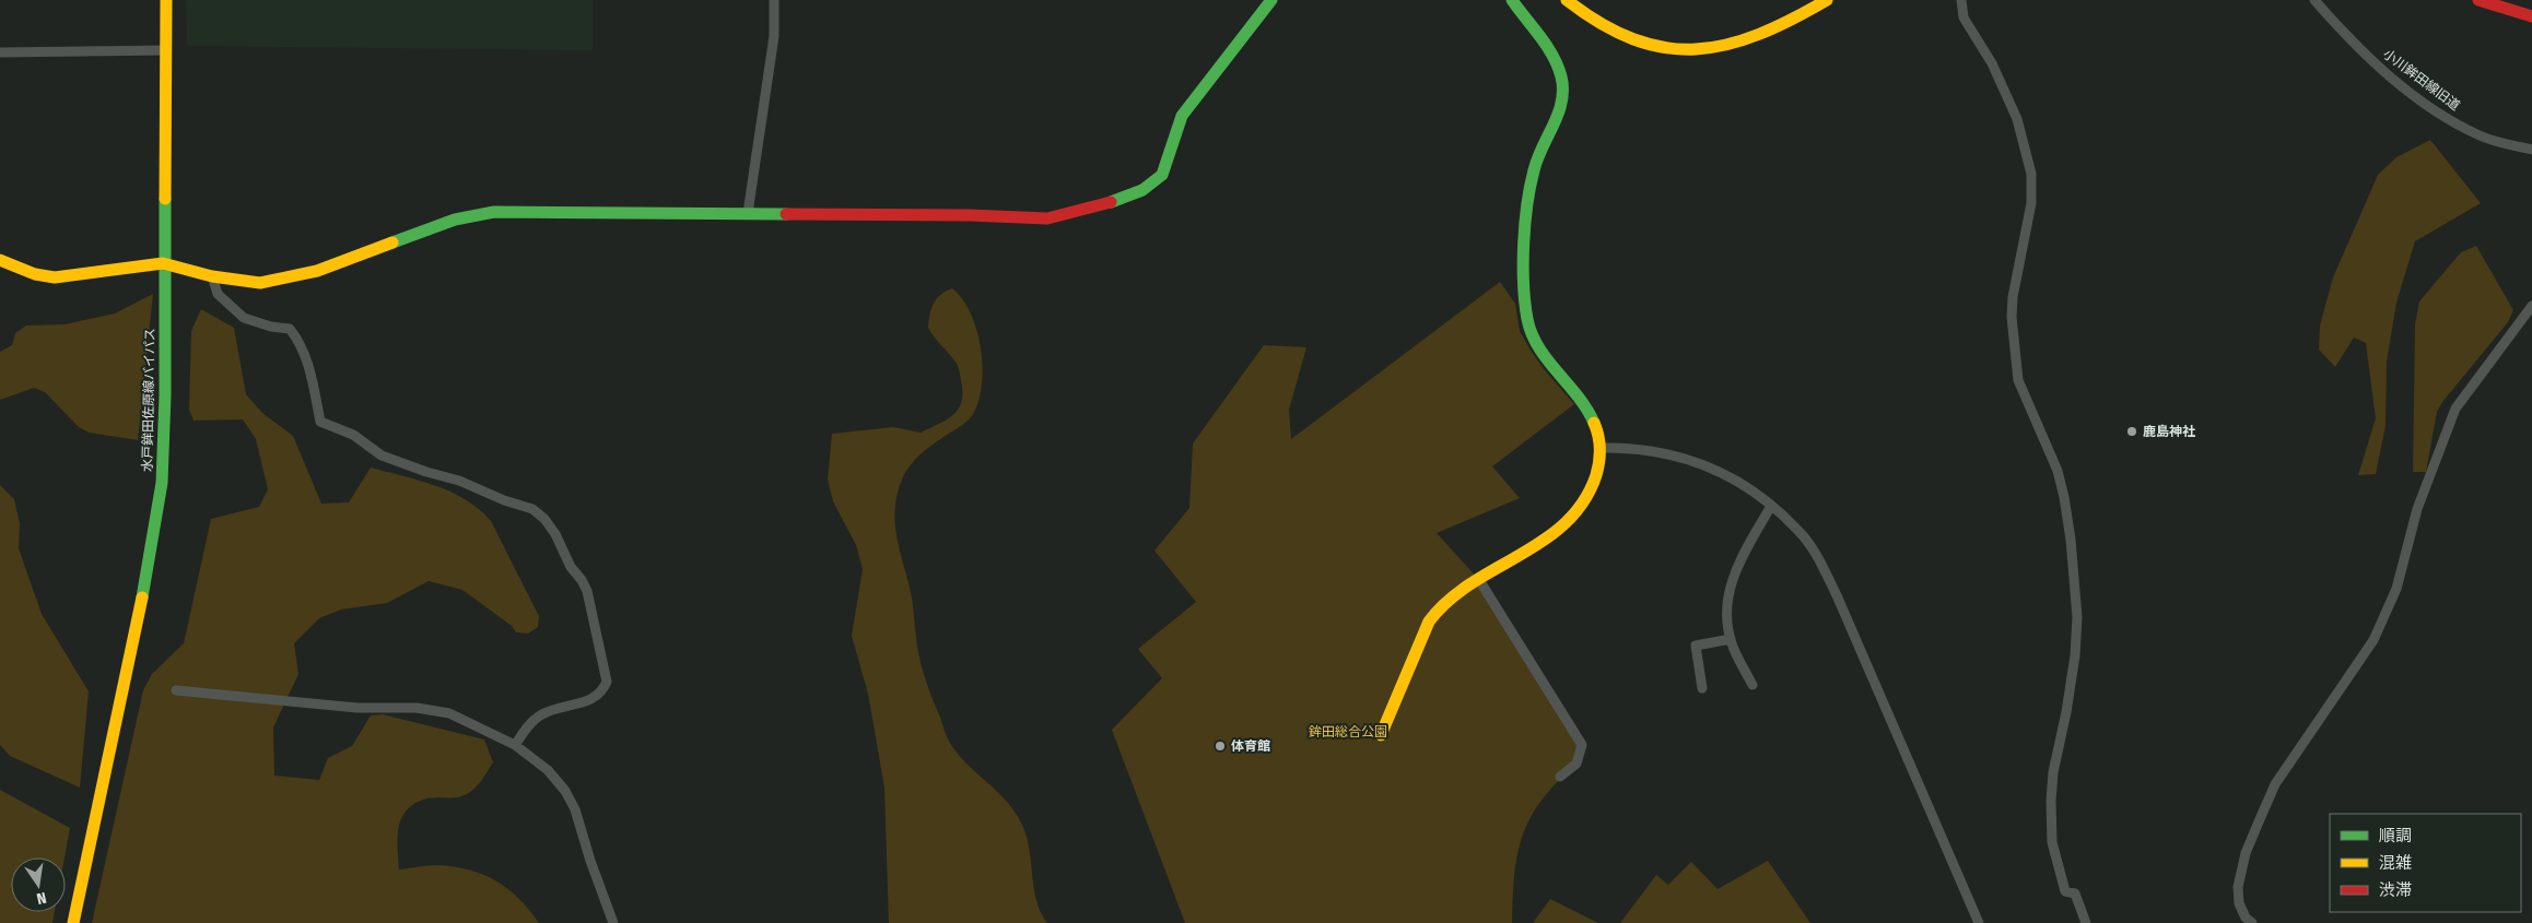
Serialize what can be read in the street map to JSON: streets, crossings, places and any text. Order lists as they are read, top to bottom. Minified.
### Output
{"streets":{"street":["小川鉾田線旧道","水戸鉾田佐原線バイパス"]},"parks":["鉾田総合公園"],"places":["鹿島神社","体育館"],"legend":["順調","混雑","渋滞"],"north":"bottom"}
